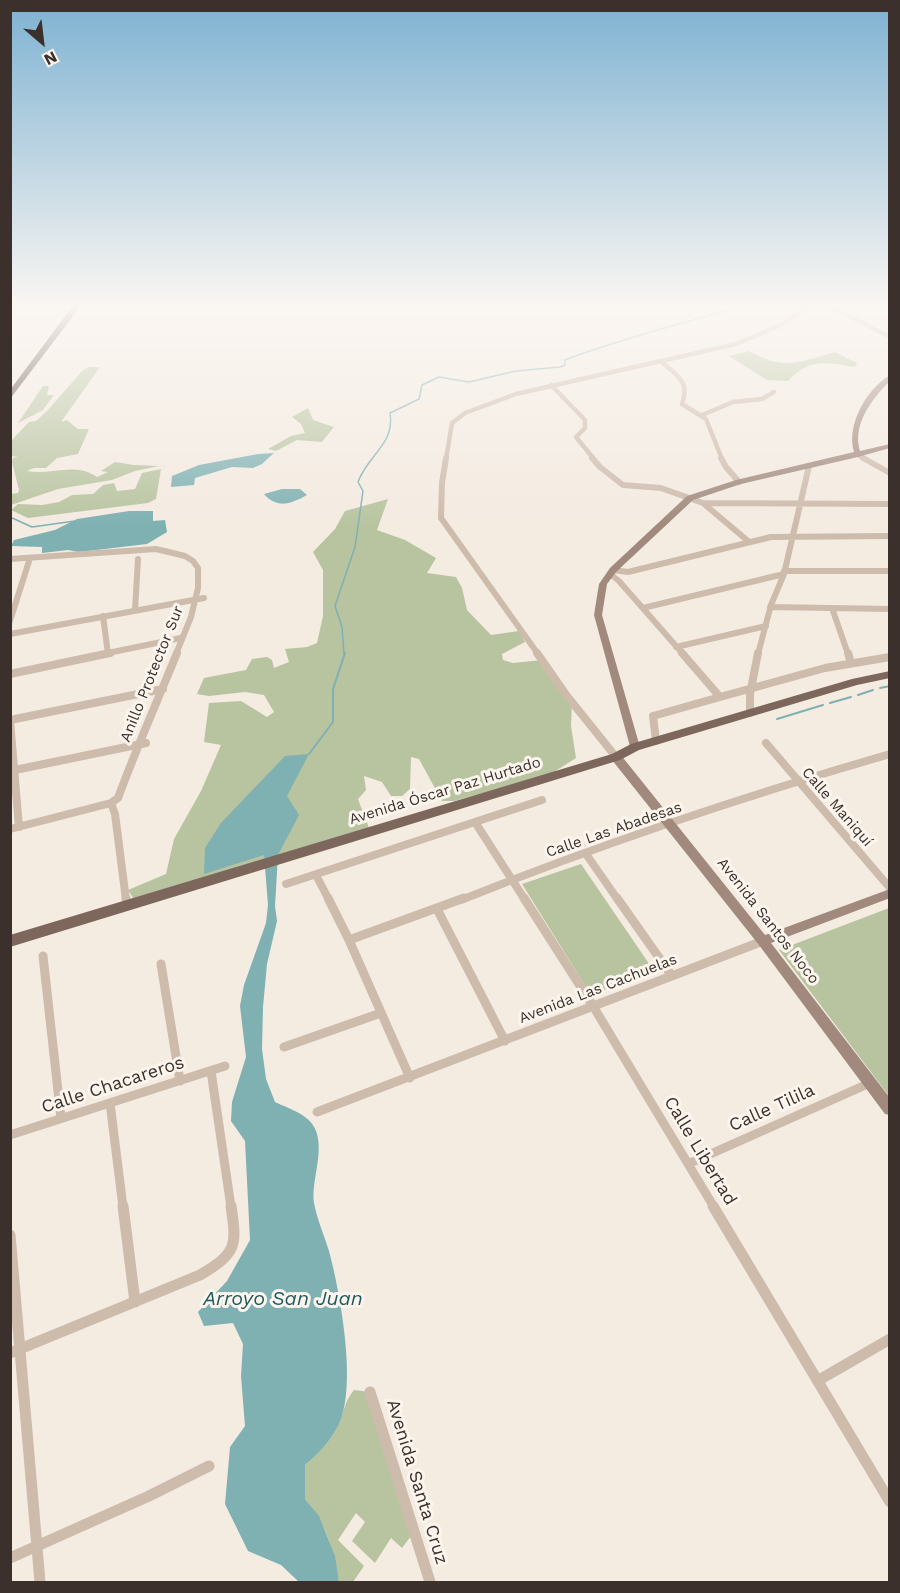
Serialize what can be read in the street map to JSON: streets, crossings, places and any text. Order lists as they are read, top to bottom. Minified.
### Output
{"streets":{"main road":["Avenida Óscar Paz Hurtado"],"street":["Anillo Protector Sur","Calle Maniquí","Calle Las Abadesas","Avenida Santos Noco","Avenida Las Cachuelas","Calle Chacareros","Calle Tilila","Calle Libertad","Avenida Santa Cruz"]},"crossings":[["Avenida Óscar Paz Hurtado","Avenida Santos Noco"],["Calle Maniquí","Calle Las Abadesas"],["Calle Maniquí","Avenida Las Cachuelas"],["Calle Las Abadesas","Avenida Santos Noco"],["Calle Las Abadesas","Calle Libertad"],["Avenida Santos Noco","Avenida Las Cachuelas"],["Avenida Santos Noco","Calle Tilila"],["Avenida Las Cachuelas","Calle Libertad"],["Calle Tilila","Calle Libertad"]],"water":["Arroyo San Juan"],"north":"bottom right"}
